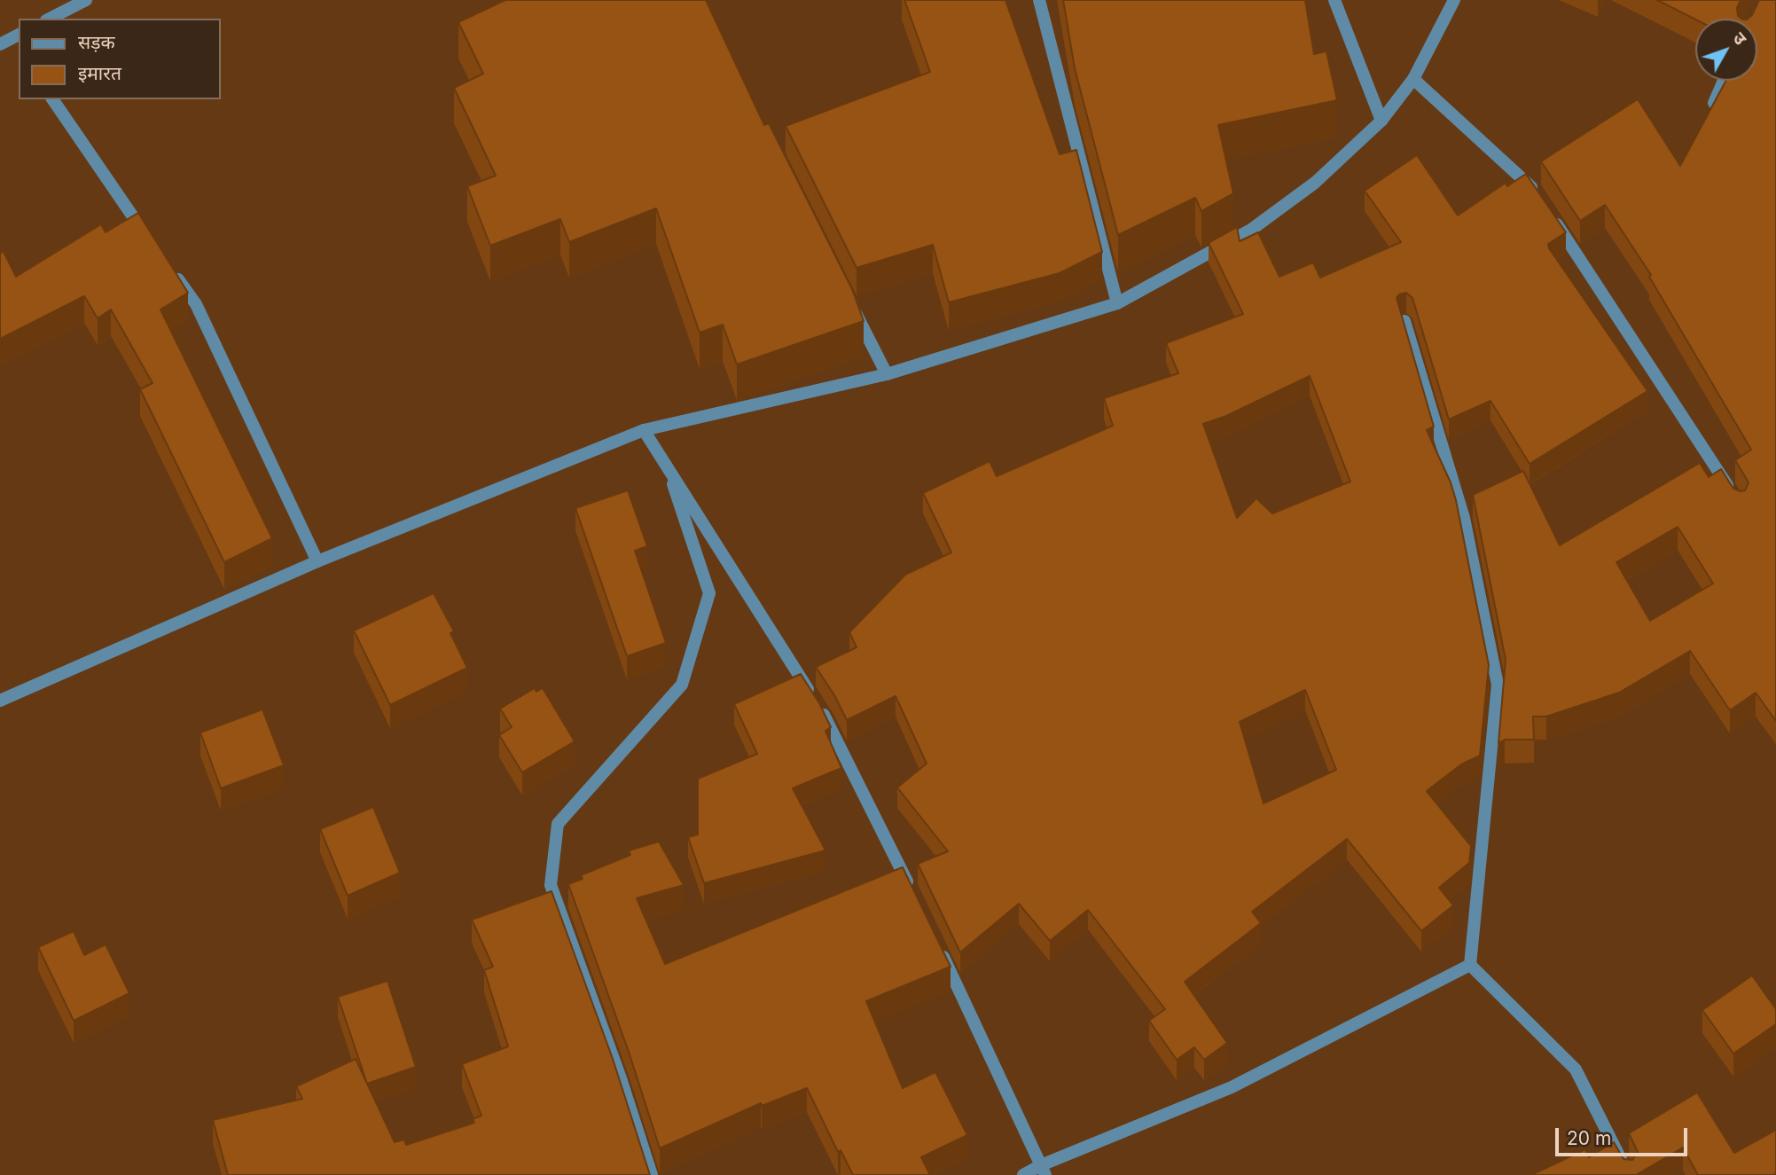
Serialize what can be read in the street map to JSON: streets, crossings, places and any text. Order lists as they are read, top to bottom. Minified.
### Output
{"legend":["सड़क","इमारत"],"scale_bar":"20 m","north":"top right"}
